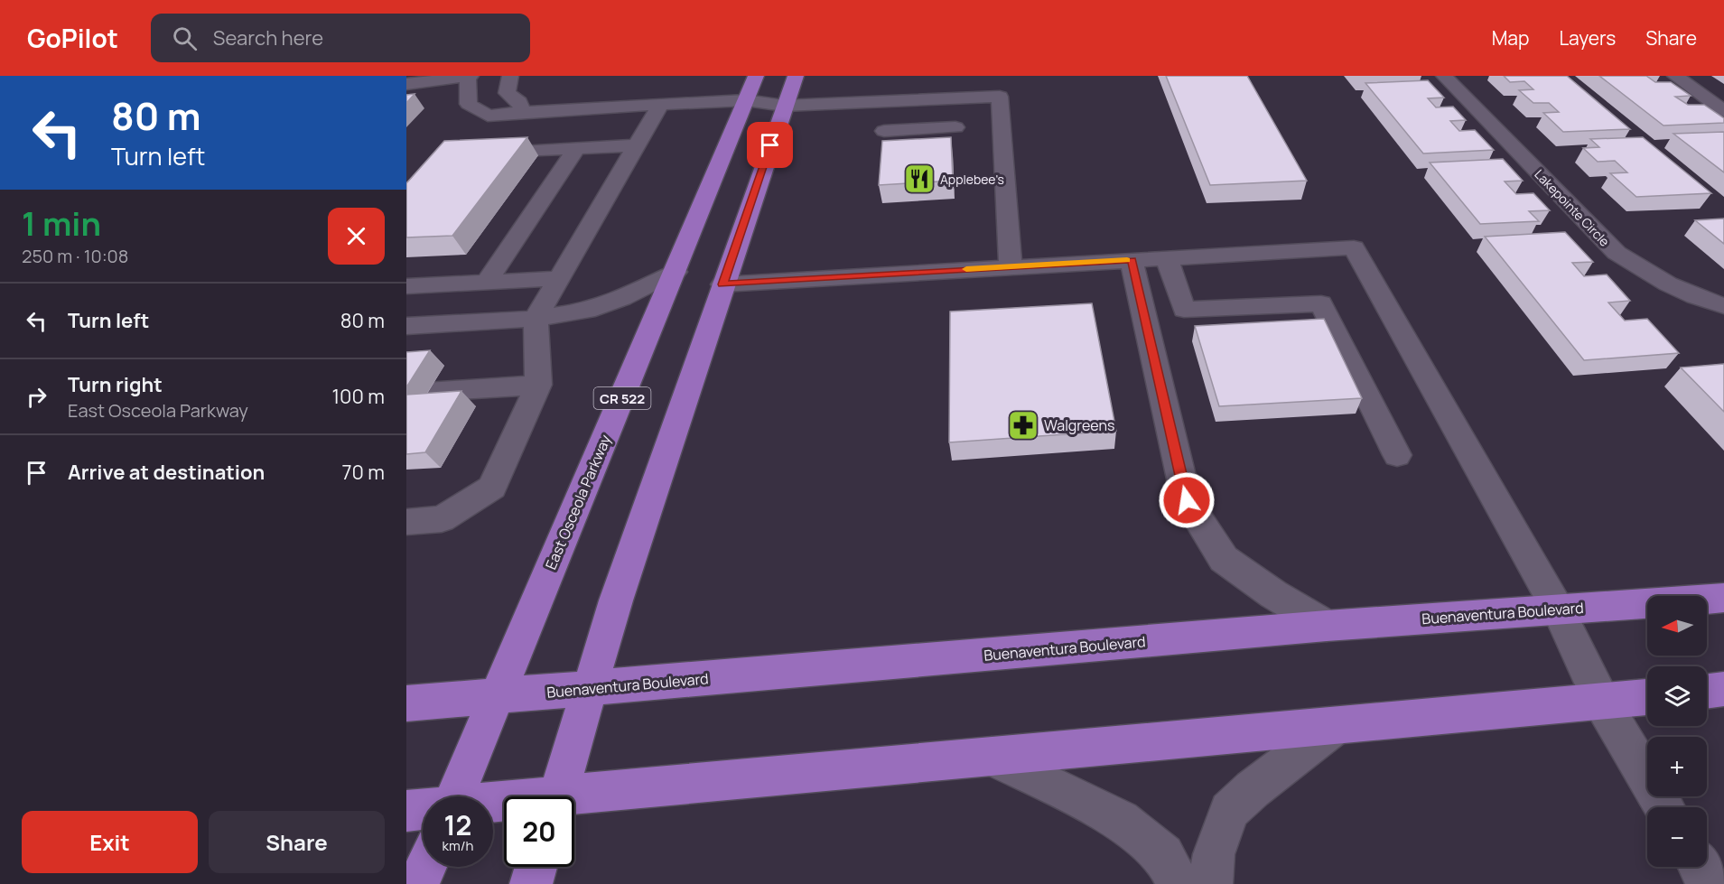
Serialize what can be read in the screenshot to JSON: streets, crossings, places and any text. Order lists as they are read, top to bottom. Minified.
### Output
{"streets":{"main road":["CR 522","East Osceola Parkway","Buenaventura Boulevard"],"street":["Lakepointe Circle"]},"crossings":[["East Osceola Parkway","Buenaventura Boulevard"]],"places":{"restaurant":["Applebee's"],"pharmacy":["Walgreens"]},"north":"left","page":{"header":"GoPilot","search":"Search here","nav":["Map","Layers","Share"],"turn":["80 m","Turn left"],"heading":["1 min","250 m · 10:08"],"list":[{"name":"Turn left","value":"80 m"},{"name":"Turn right","note":"East Osceola Parkway","value":"100 m"},{"name":"Arrive at destination","value":"70 m"}],"map_buttons":["+","−"],"speed":"12 km/h","limit":"20","buttons":["Exit","Share"]}}
